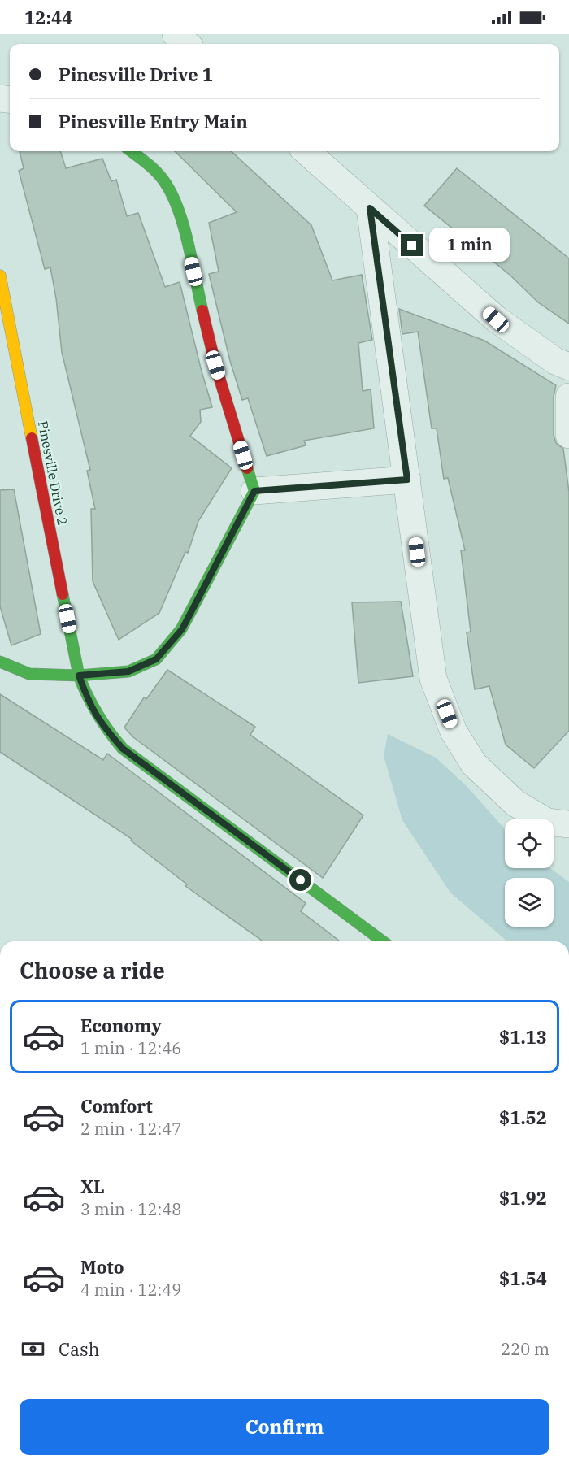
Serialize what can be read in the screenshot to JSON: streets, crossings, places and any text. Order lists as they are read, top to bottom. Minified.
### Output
{"streets":{"street":["Pinesville Drive 2"]},"page":{"status":"12:44","banner":["Pinesville Drive 1","Pinesville Entry Main"],"bubble":"1 min","heading":"Choose a ride","list":[{"name":"Economy","note":"1 min · 12:46","value":"$1.13"},{"name":"Comfort","note":"2 min · 12:47","value":"$1.52"},{"name":"XL","note":"3 min · 12:48","value":"$1.92"},{"name":"Moto","note":"4 min · 12:49","value":"$1.54"}],"pay":["Cash","220 m"],"buttons":"Confirm"}}
